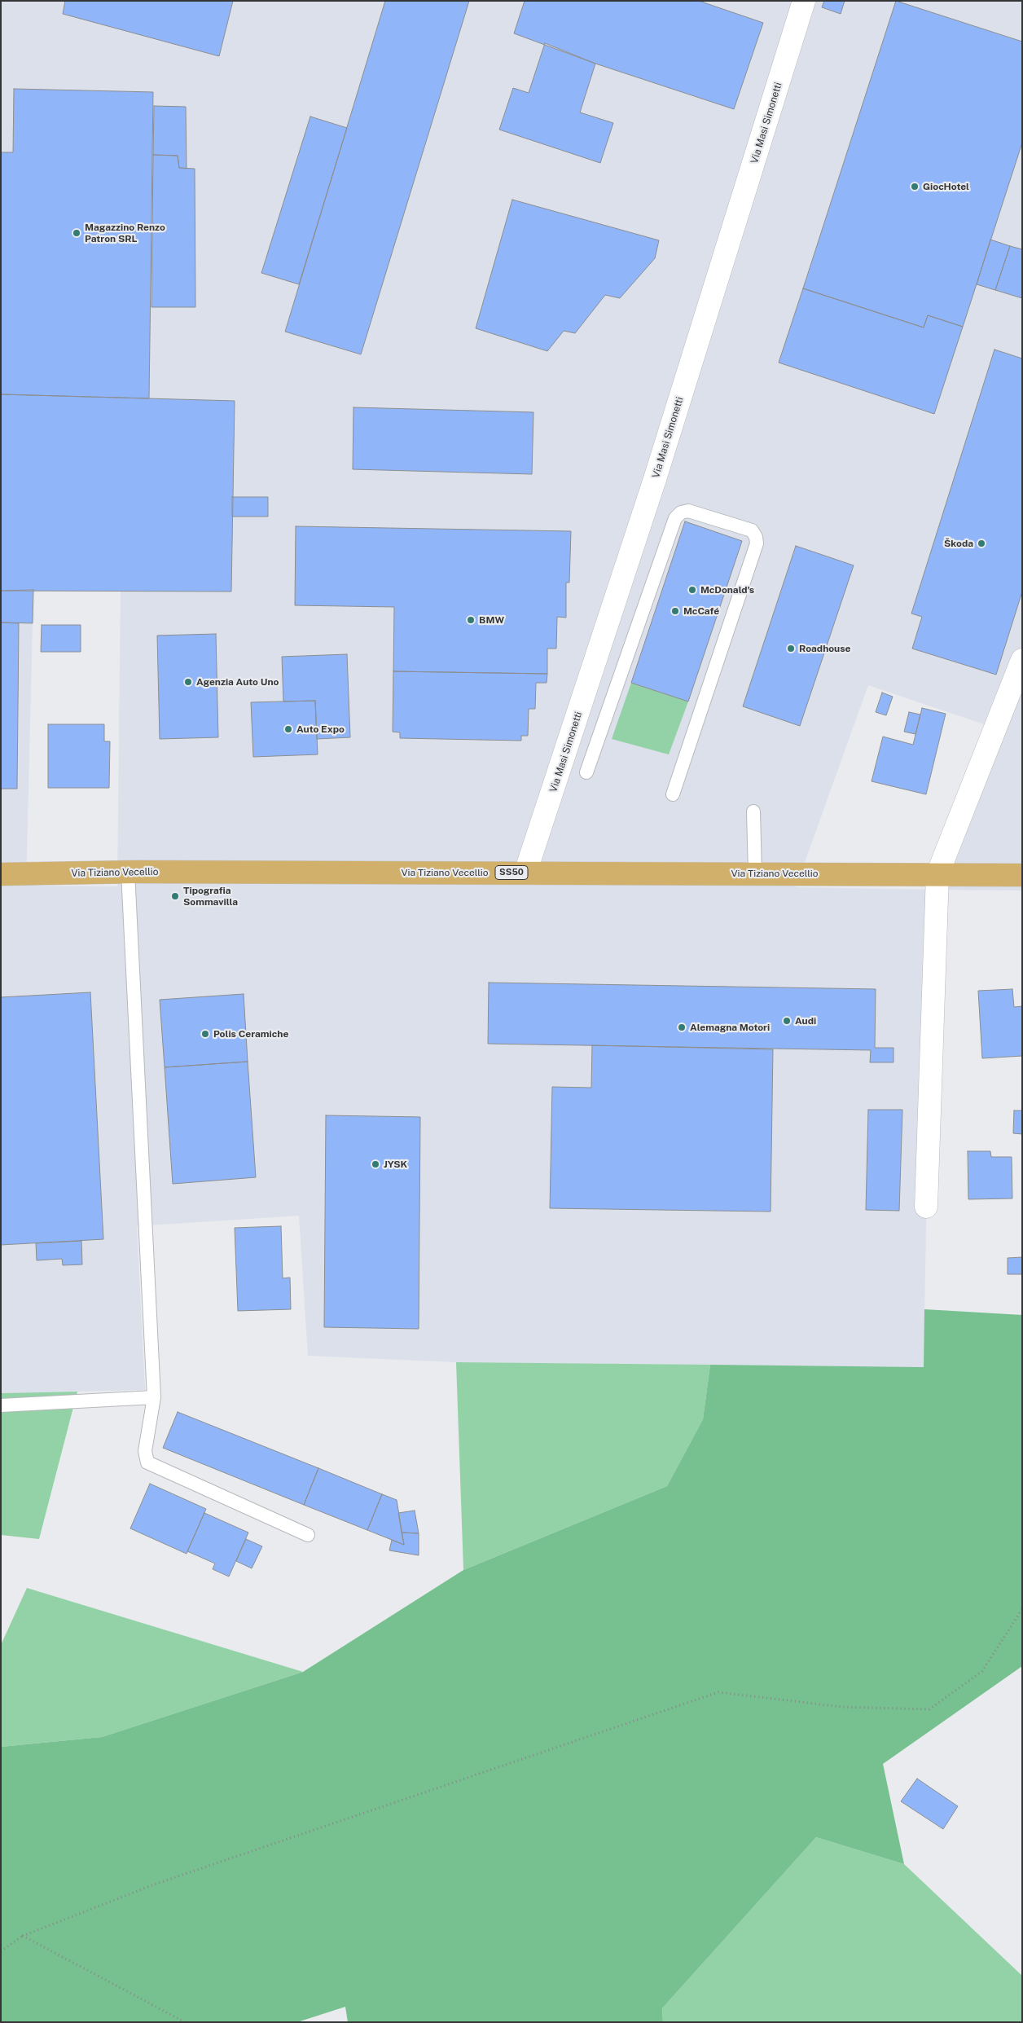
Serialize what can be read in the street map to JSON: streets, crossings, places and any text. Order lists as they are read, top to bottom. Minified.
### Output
{"streets":{"main road":["Via Tiziano Vecellio","SS50"],"street":["Via Masi Simonetti"]},"crossings":[["Via Masi Simonetti","Via Tiziano Vecellio"]],"places":["GiocHotel","Magazzino Renzo Patron SRL","Škoda","McDonald's","McCafé","BMW","Roadhouse","Agenzia Auto Uno","Auto Expo","Tipografia Sommavilla","Audi","Alemagna Motori","Polis Ceramiche","JYSK"]}
